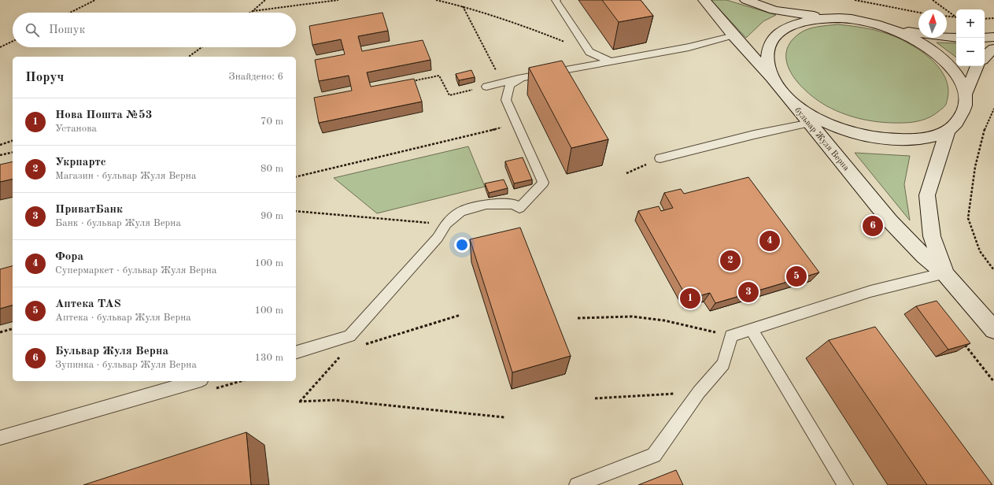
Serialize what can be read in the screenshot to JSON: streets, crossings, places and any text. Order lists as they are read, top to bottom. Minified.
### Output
{"streets":{"street":["бульвар Жуля Верна"]},"north":"top","page":{"map_buttons":["+","−"],"search":"Пошук","heading":["Поруч","Знайдено: 6"],"list":[{"mark":"1","name":"Нова Пошта №53","note":"Установа","value":"70 m"},{"mark":"2","name":"Укрпартс","note":"Магазин · бульвар Жуля Верна","value":"80 m"},{"mark":"3","name":"ПриватБанк","note":"Банк · бульвар Жуля Верна","value":"90 m"},{"mark":"4","name":"Фора","note":"Супермаркет · бульвар Жуля Верна","value":"100 m"},{"mark":"5","name":"Аптека TAS","note":"Аптека · бульвар Жуля Верна","value":"100 m"},{"mark":"6","name":"Бульвар Жуля Верна","note":"Зупинка · бульвар Жуля Верна","value":"130 m"}],"pins":["6","4","2","5","3","1"]}}
